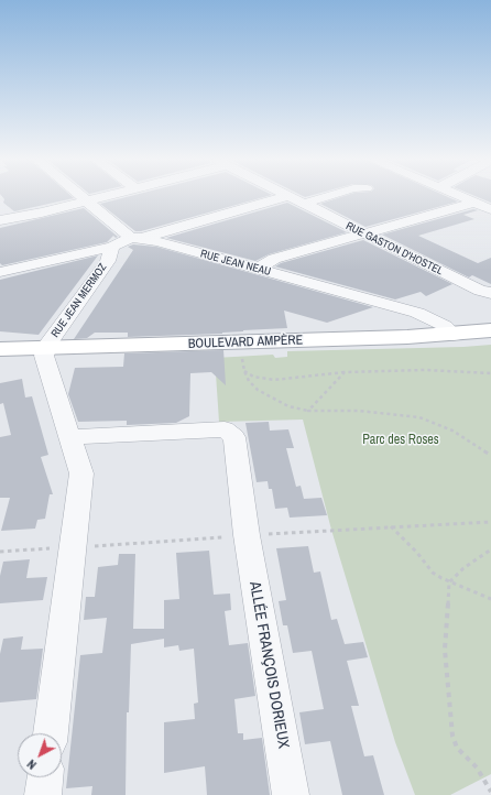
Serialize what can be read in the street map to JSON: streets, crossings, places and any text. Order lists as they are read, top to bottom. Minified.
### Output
{"streets":{"street":["RUE GASTON D'HOSTEL","RUE JEAN NEAU","RUE JEAN MERMOZ","BOULEVARD AMPÈRE","ALLÉE FRANÇOIS DORIEUX"]},"crossings":[["RUE GASTON D'HOSTEL","RUE JEAN MERMOZ"],["RUE JEAN NEAU","RUE JEAN MERMOZ"],["RUE JEAN NEAU","BOULEVARD AMPÈRE"],["RUE JEAN MERMOZ","BOULEVARD AMPÈRE"]],"parks":["Parc des Roses"],"north":"bottom left"}
